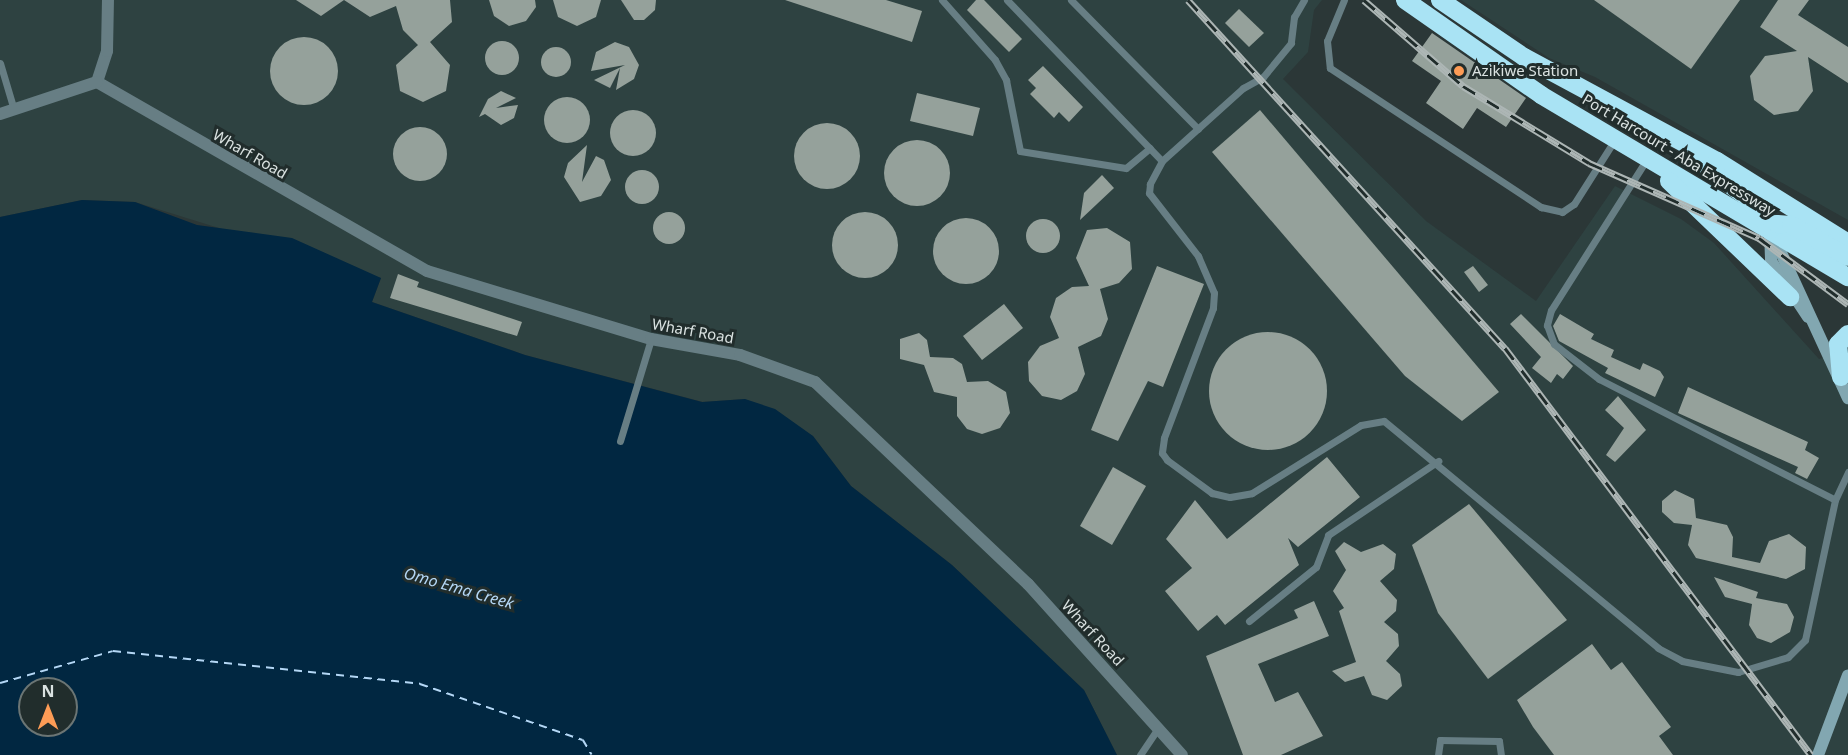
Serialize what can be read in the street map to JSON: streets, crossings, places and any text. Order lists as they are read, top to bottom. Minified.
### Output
{"streets":{"highway":["Port Harcourt - Aba Expressway"],"street":["Wharf Road"]},"water":["Omo Ema Creek"],"places":["Azikiwe Station"],"north":"top"}
